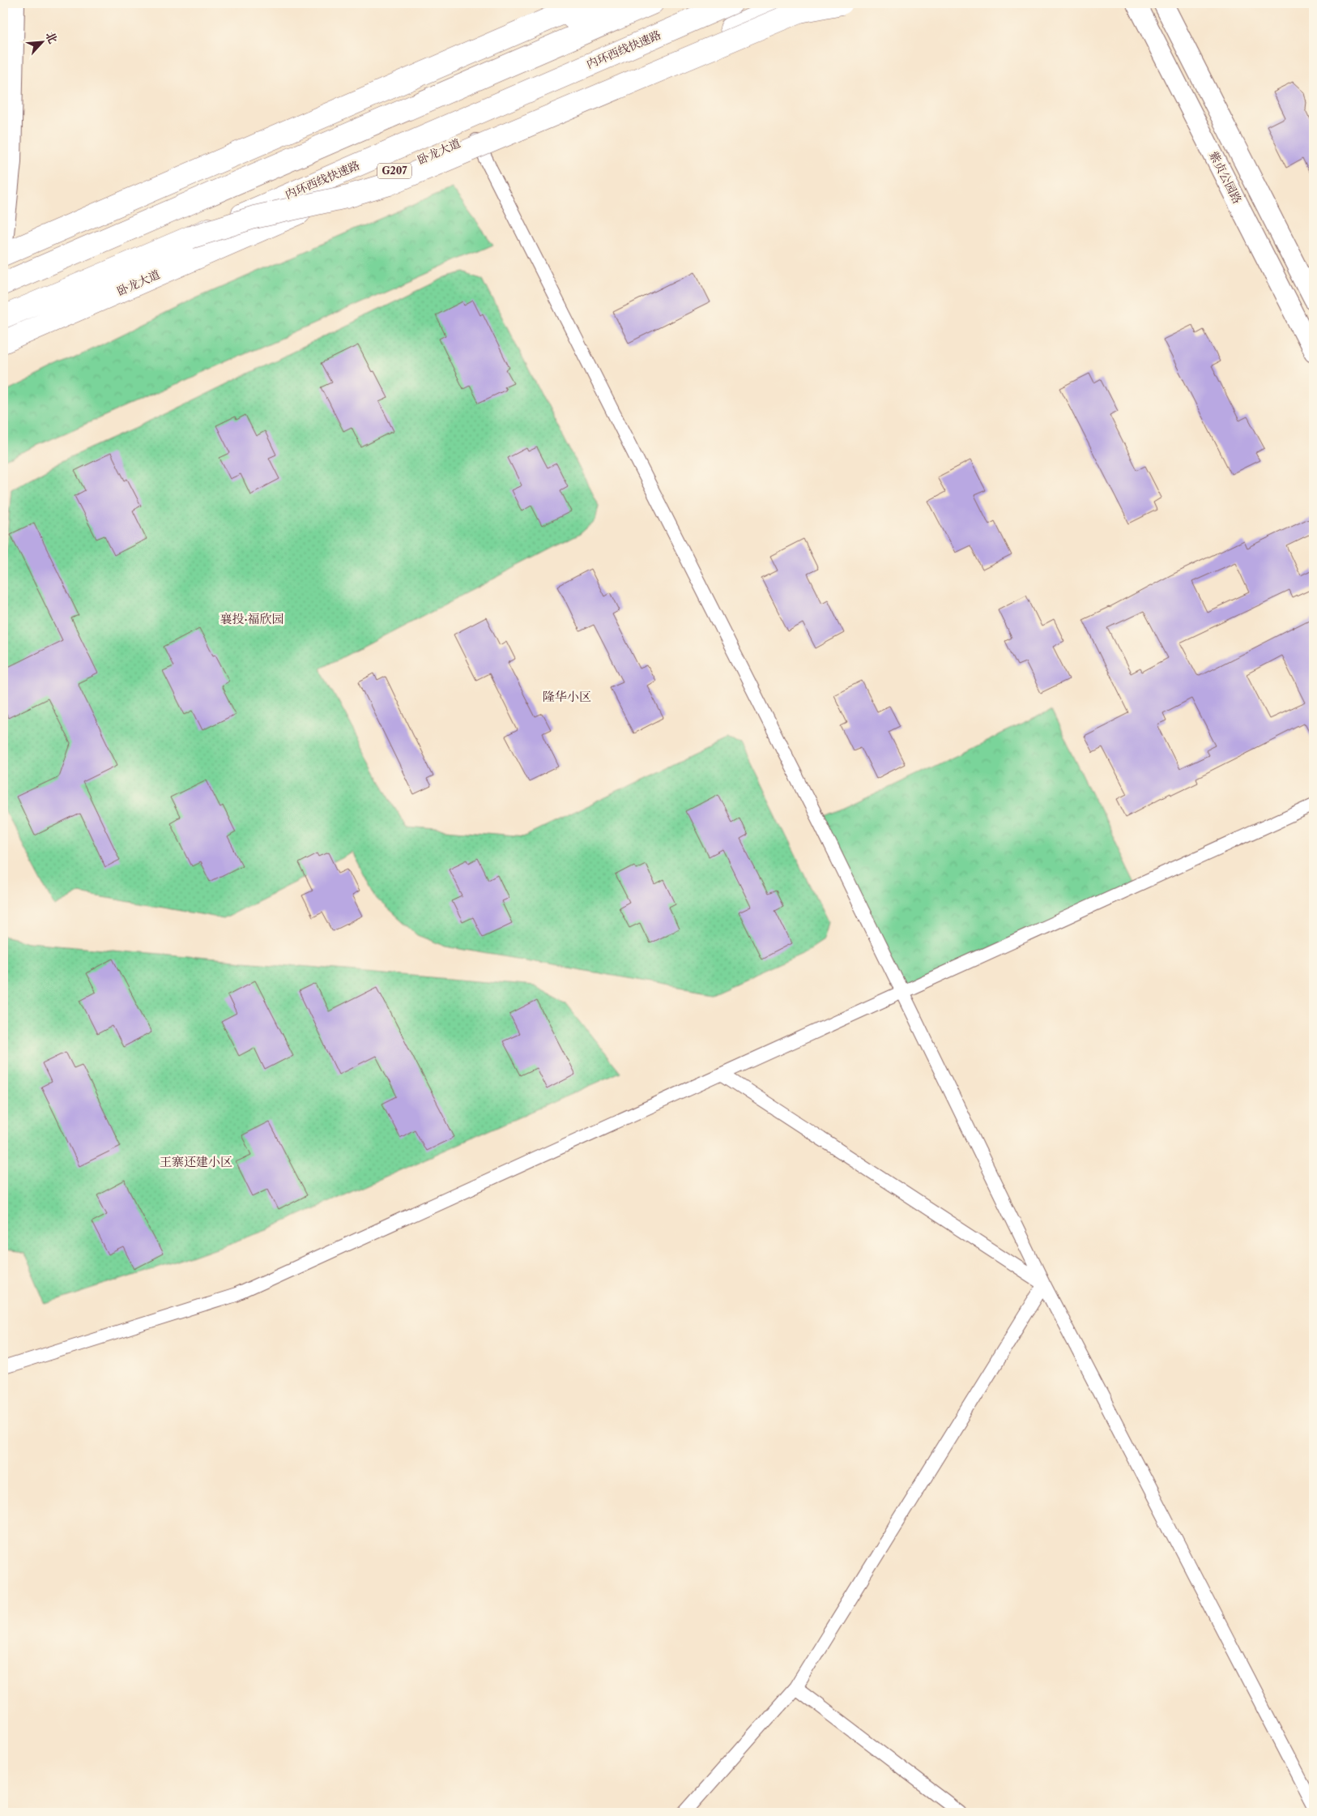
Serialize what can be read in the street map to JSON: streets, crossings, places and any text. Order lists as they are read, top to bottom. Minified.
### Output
{"streets":{"highway":["内环西线快速路","卧龙大道","G207"],"street":["紫贞公园路"]},"districts":["襄投·福欣园","隆华小区","王寨还建小区"],"north":"top right"}
